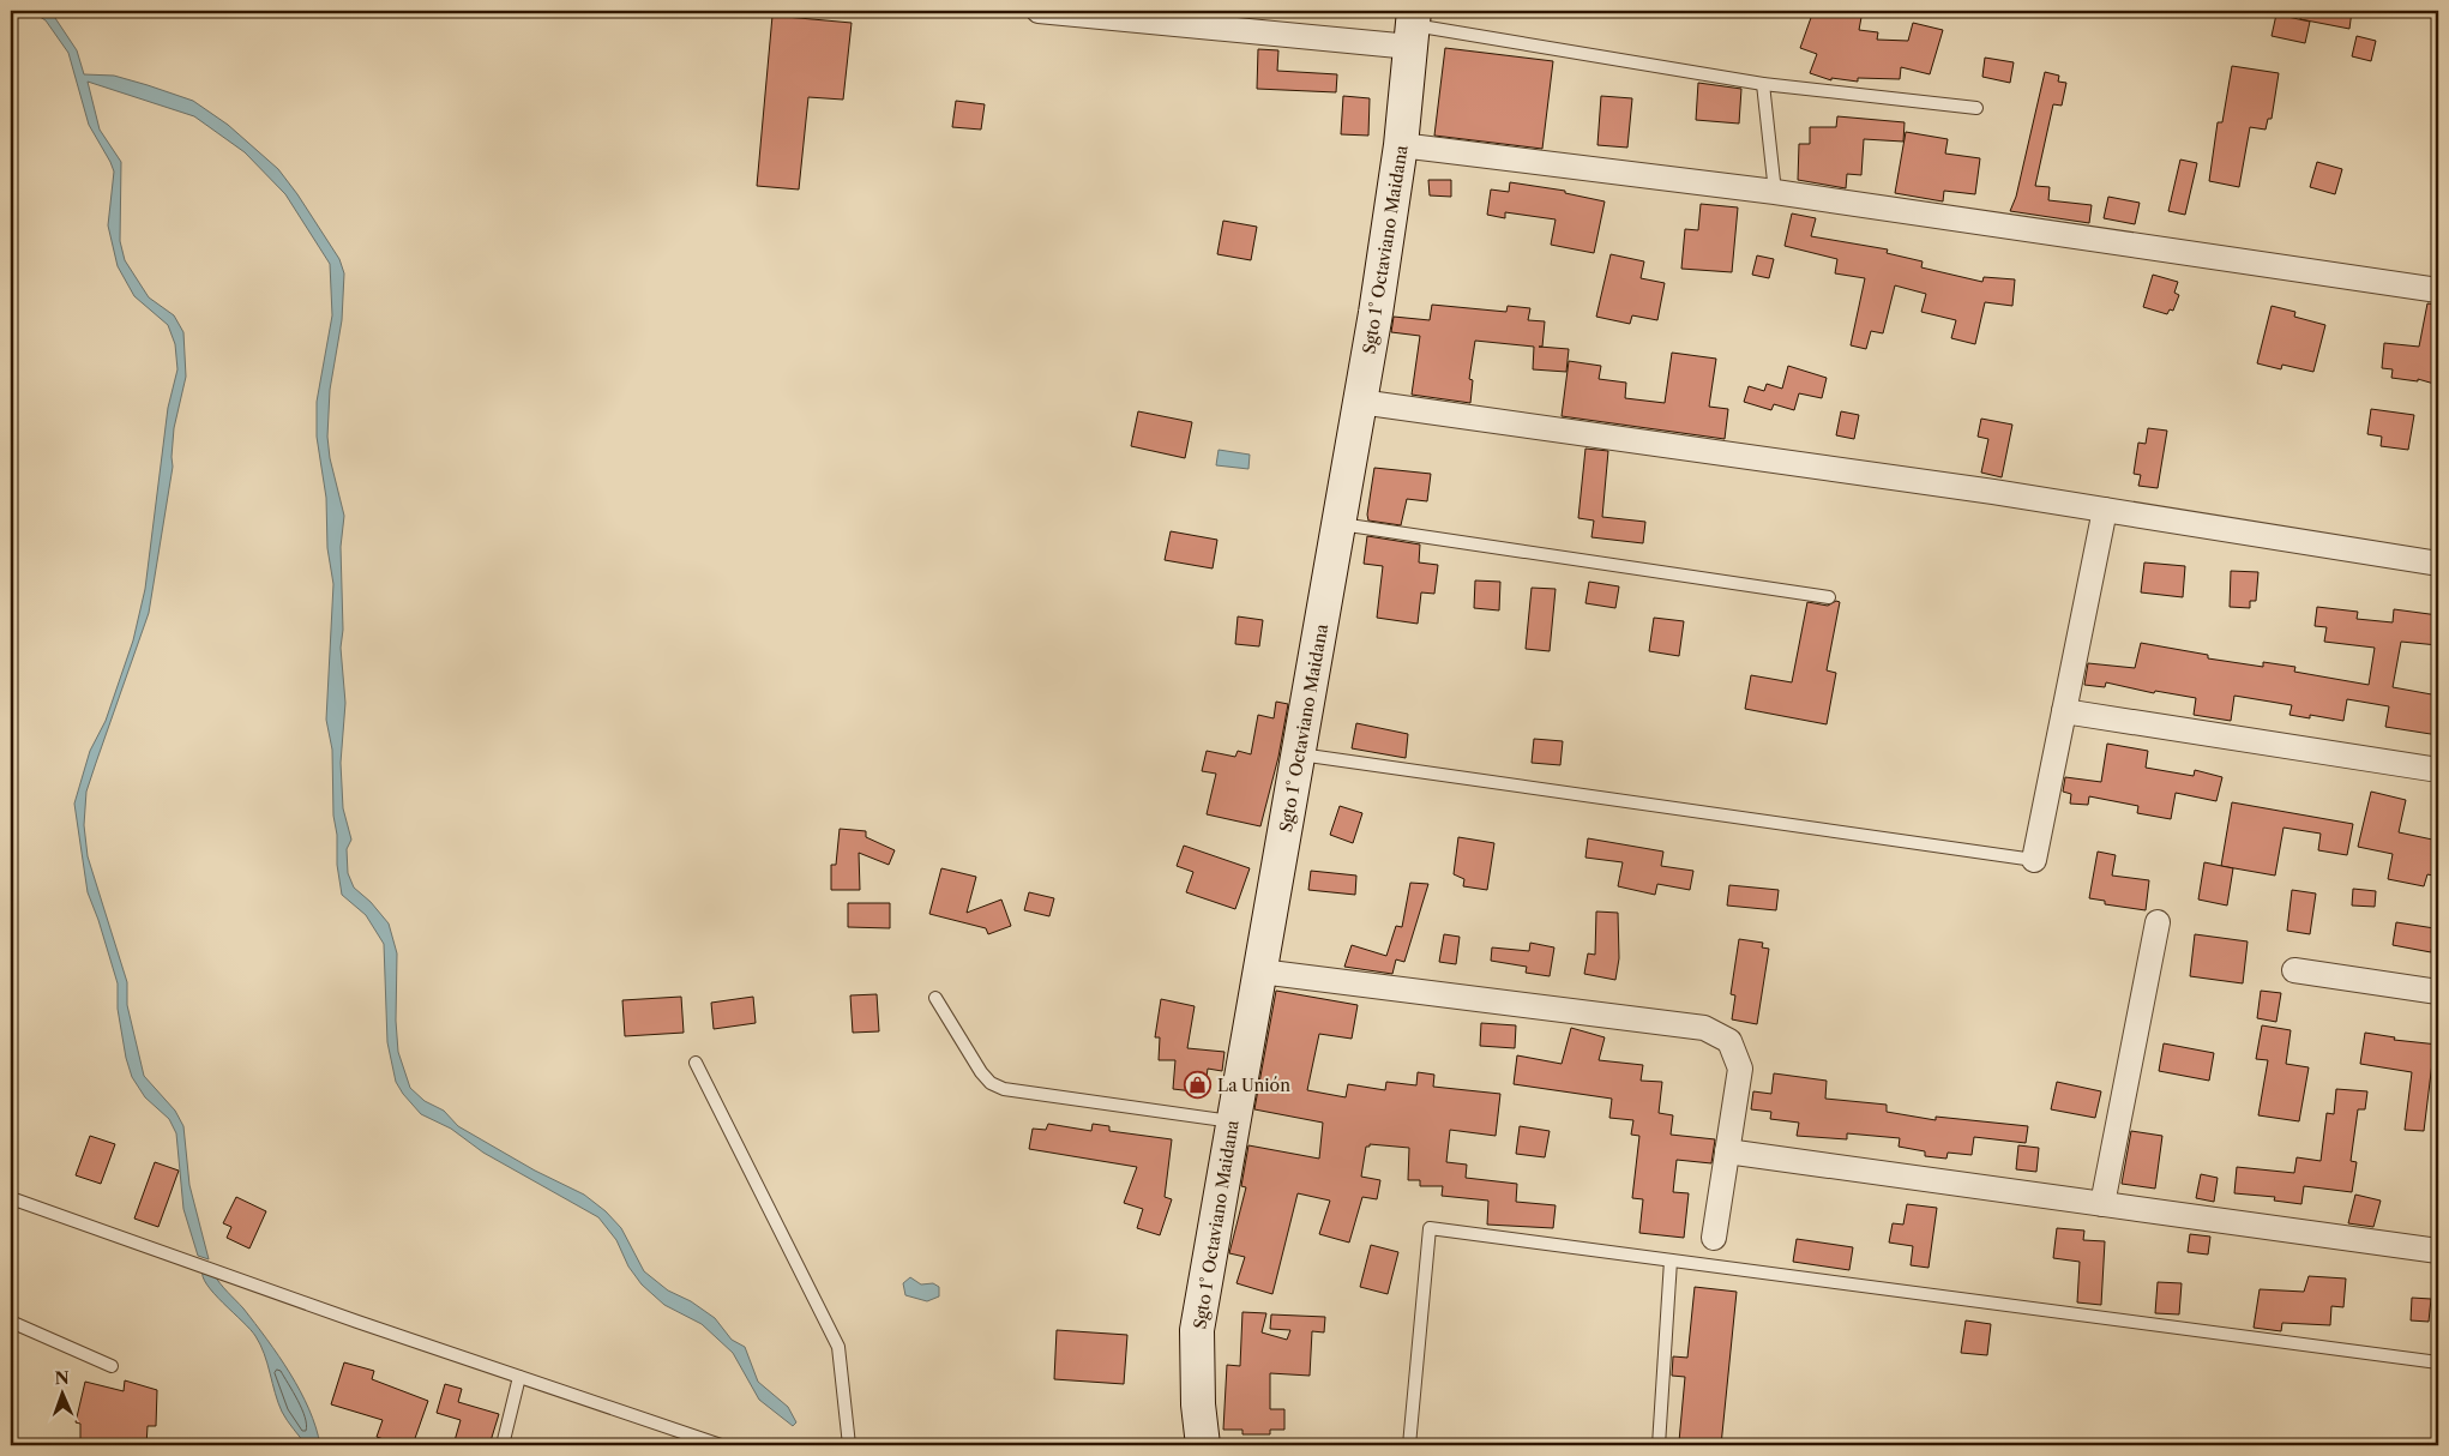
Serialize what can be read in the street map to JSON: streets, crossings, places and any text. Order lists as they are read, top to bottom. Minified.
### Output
{"streets":{"main road":["Sgto 1° Octaviano Maidana"]},"places":{"shop":["La Unión"]},"north":"top"}
